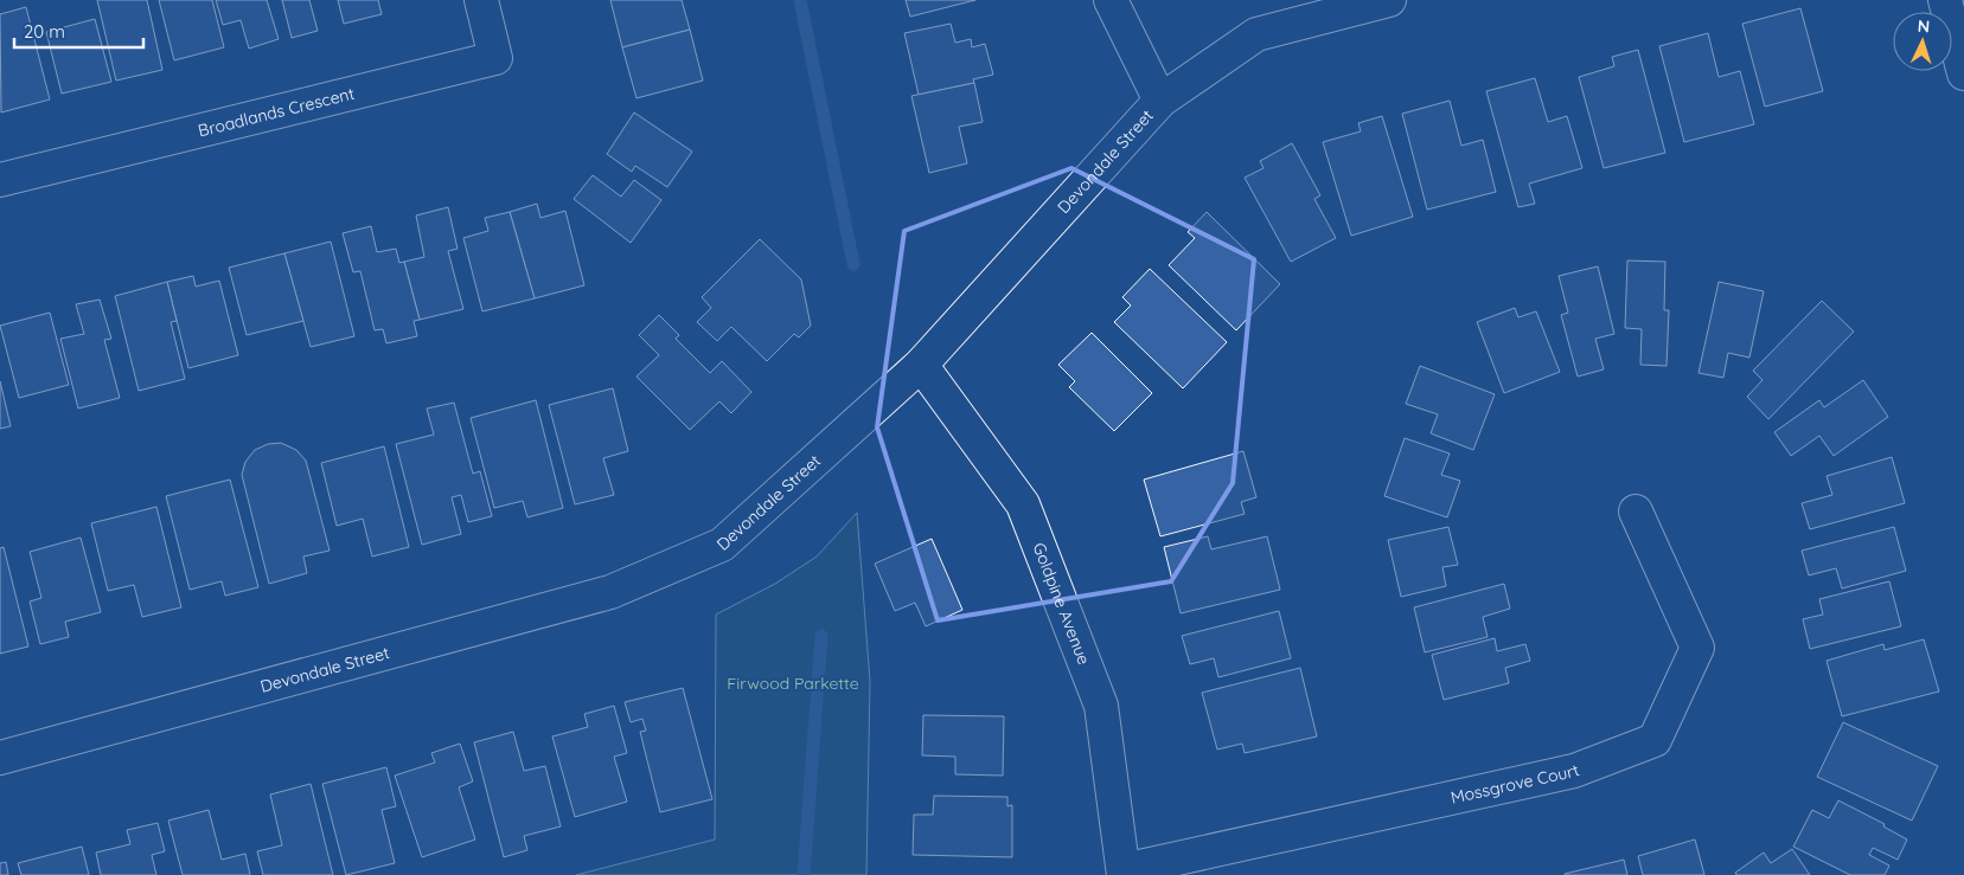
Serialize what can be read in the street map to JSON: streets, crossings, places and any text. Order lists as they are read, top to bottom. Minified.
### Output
{"streets":{"street":["Broadlands Crescent","Devondale Street","Goldpine Avenue","Mossgrove Court"]},"crossings":[["Devondale Street","Goldpine Avenue"],["Goldpine Avenue","Mossgrove Court"]],"parks":["Firwood Parkette"],"scale_bar":"20 m","north":"top"}
